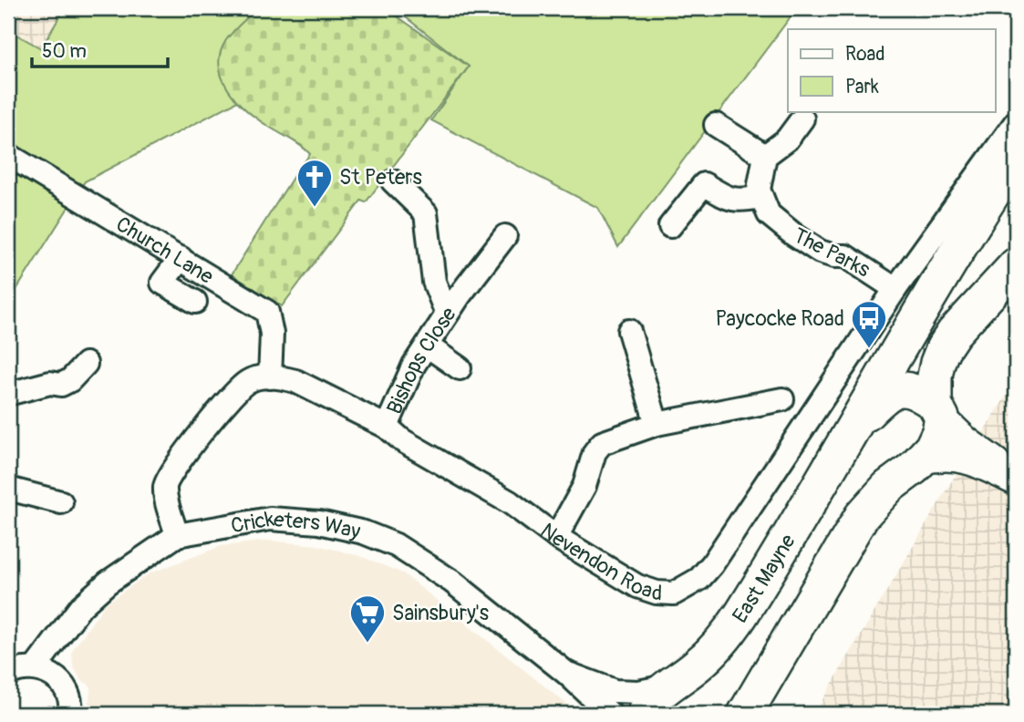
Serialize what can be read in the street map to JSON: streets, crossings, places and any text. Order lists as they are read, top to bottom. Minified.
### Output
{"streets":{"main road":["East Mayne"],"street":["Church Lane","The Parks","Bishops Close","Cricketers Way","Nevendon Road"]},"crossings":[["Church Lane","Nevendon Road"],["The Parks","Nevendon Road"],["Bishops Close","Nevendon Road"],["Cricketers Way","East Mayne"]],"places":{"church":["St Peters"],"bus stop":["Paycocke Road"],"supermarket":["Sainsbury's"]},"legend":["Road","Park"],"scale_bar":"50 m"}
